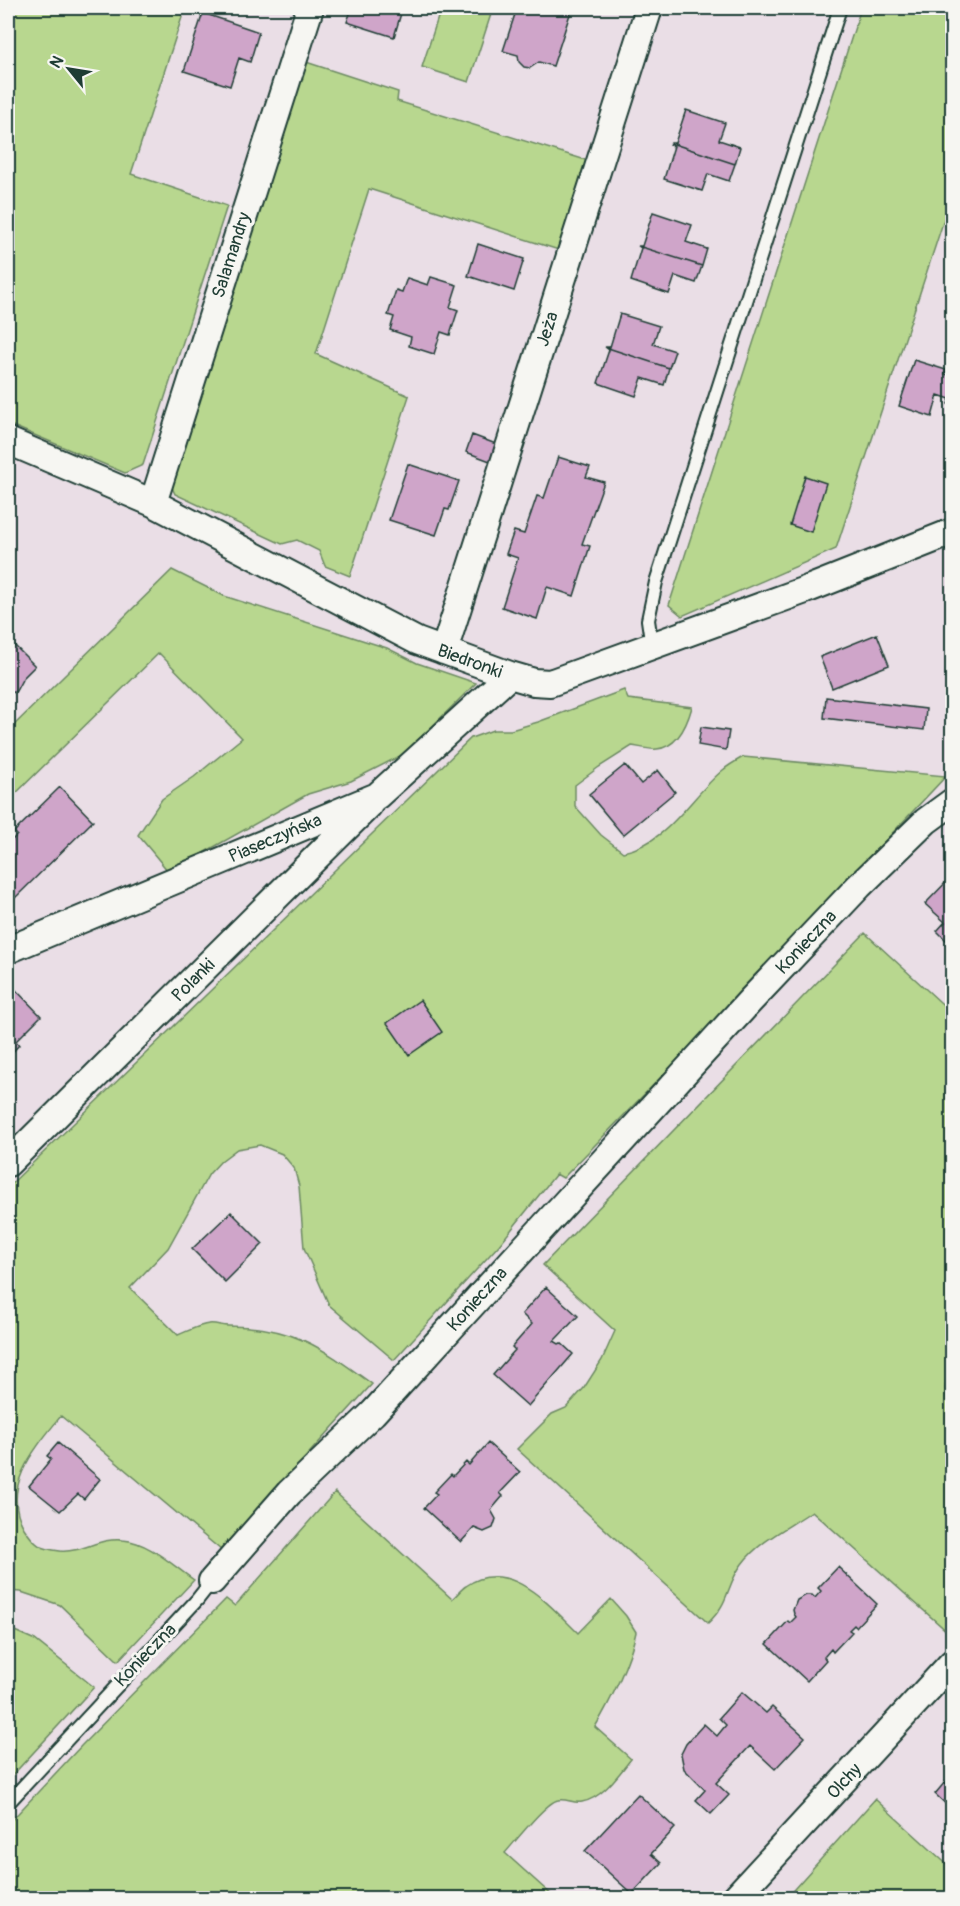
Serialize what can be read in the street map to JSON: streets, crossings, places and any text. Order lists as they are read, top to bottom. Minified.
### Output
{"streets":{"street":["Salamandry","Jeża","Biedronki","Piaseczyńska","Konieczna","Polanki","Olchy"]},"crossings":[["Salamandry","Biedronki"],["Jeża","Biedronki"],["Biedronki","Piaseczyńska"],["Piaseczyńska","Polanki"]],"north":"top left"}
